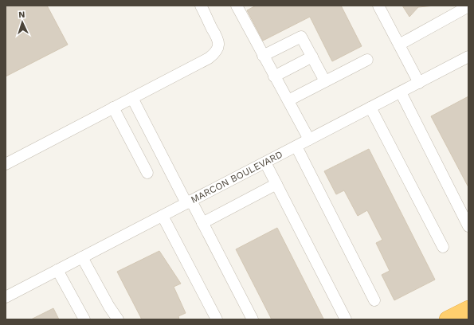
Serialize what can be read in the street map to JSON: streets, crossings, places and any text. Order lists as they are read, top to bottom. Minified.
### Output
{"streets":{"street":["MARCON BOULEVARD"]},"north":"top"}
